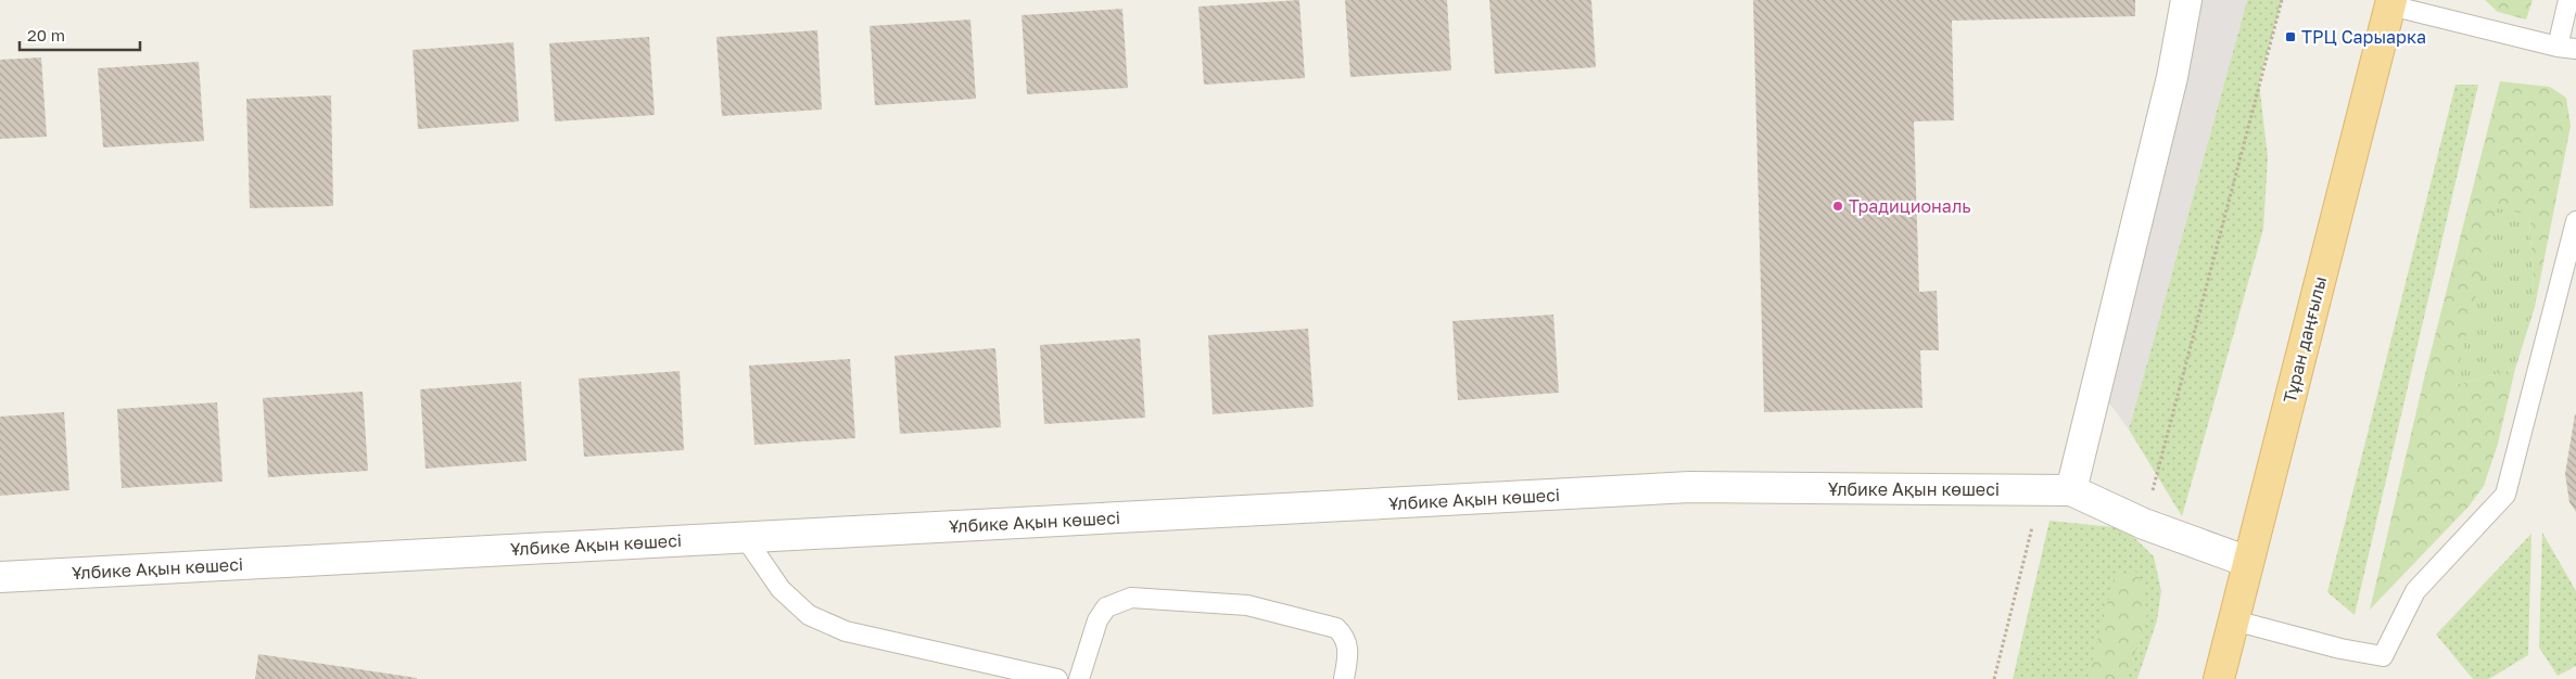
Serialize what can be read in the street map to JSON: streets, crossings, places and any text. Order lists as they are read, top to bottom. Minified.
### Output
{"streets":{"main road":["Тұран даңғылы"],"street":["Ұлбике Ақын көшесі"]},"places":{"transit":["ТРЦ Сарыарка"],"other":["Традициональ"]},"scale_bar":"20 m"}
